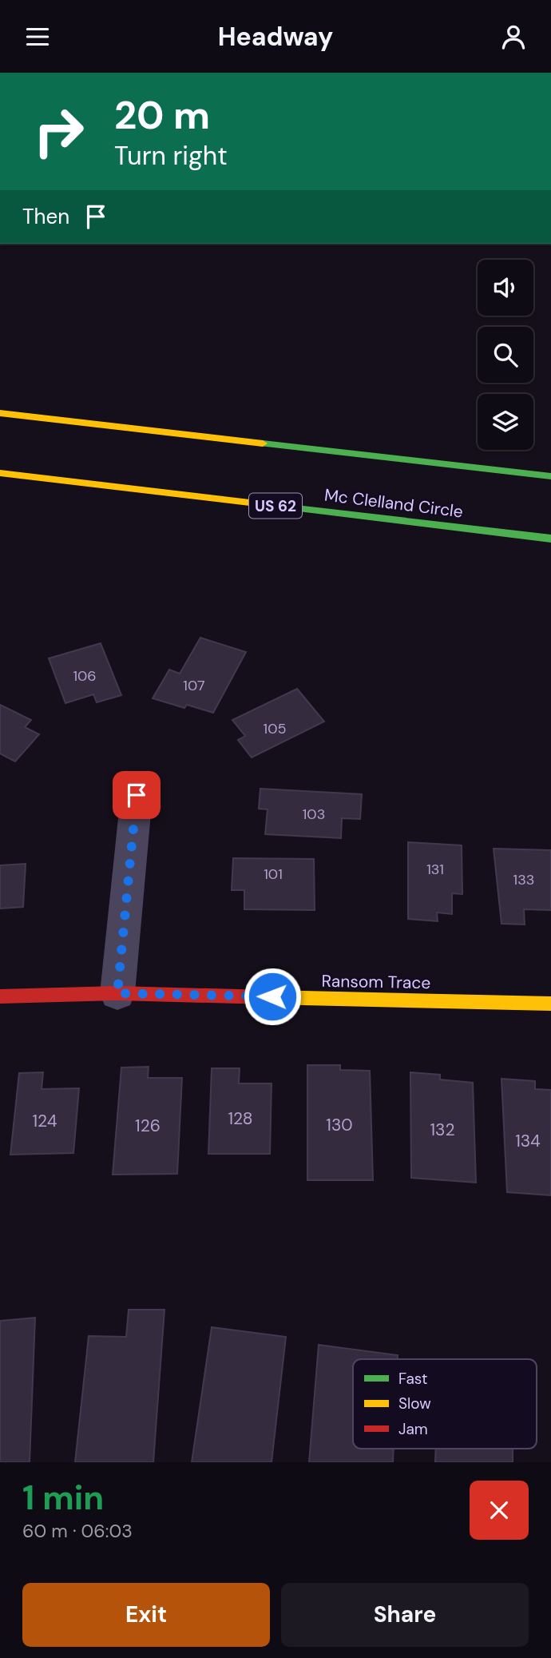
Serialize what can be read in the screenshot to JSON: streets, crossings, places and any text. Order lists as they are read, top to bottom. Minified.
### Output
{"streets":{"main road":["Mc Clelland Circle","US 62","Ransom Trace"]},"house_numbers":["106","107","105","103","131","101","133","128","124","130","126","132","134"],"legend":["Fast","Slow","Jam"],"page":{"header":"Headway","turn":["20 m","Turn right"],"then":"Then","heading":["1 min","60 m · 06:03"],"buttons":["Exit","Share"]}}
